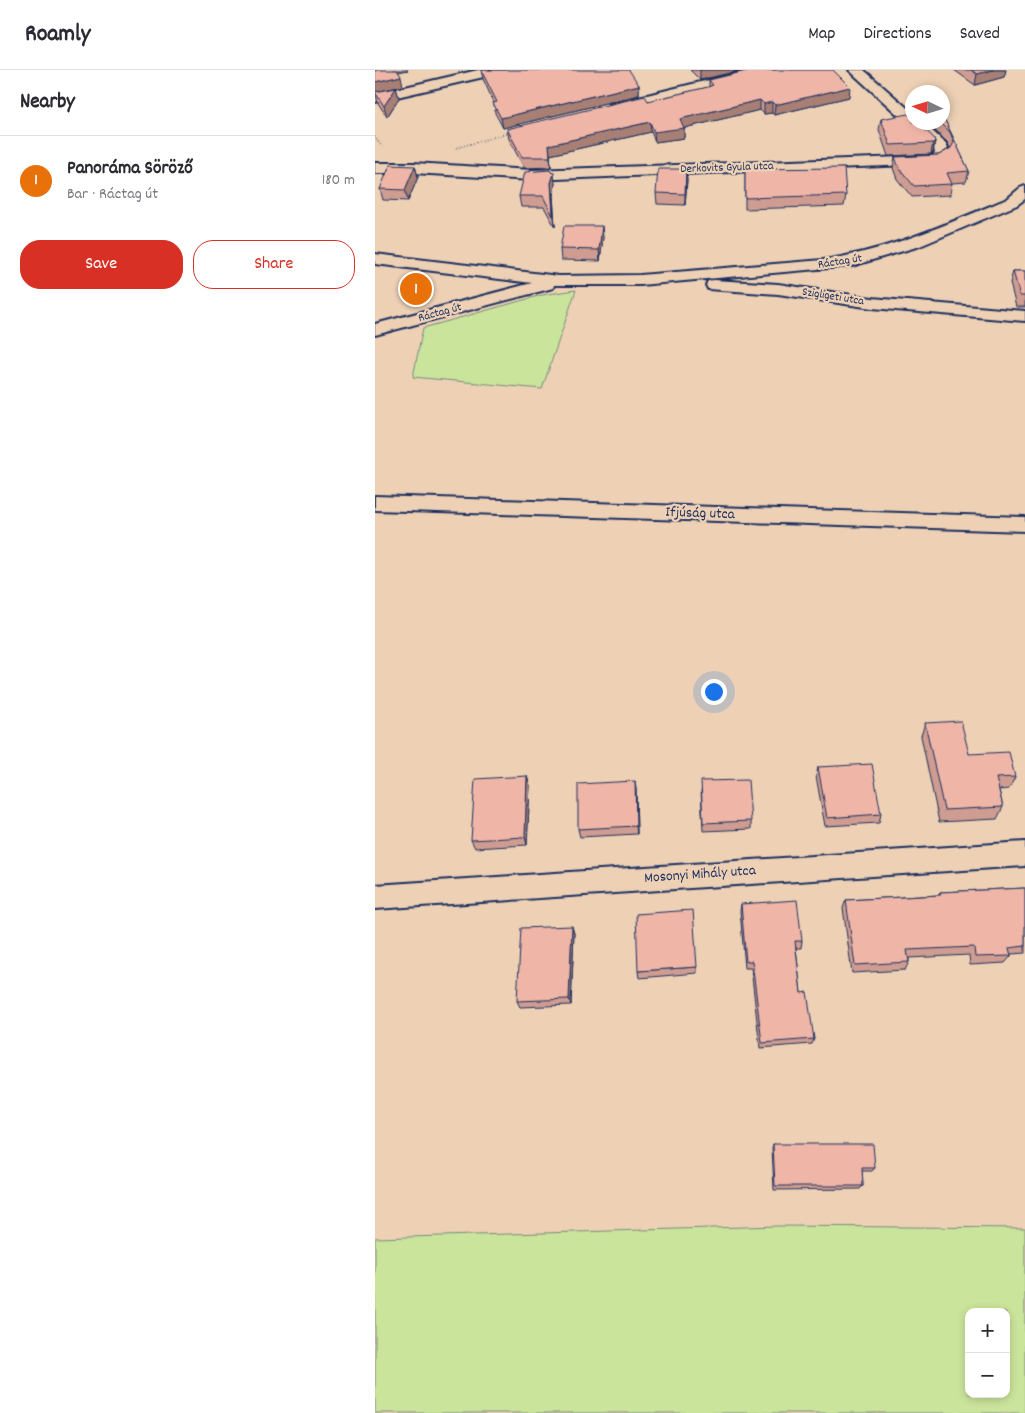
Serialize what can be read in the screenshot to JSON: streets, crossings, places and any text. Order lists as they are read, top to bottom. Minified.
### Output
{"streets":{"street":["Derkovits Gyula utca","Ráctag út","Szigligeti utca","Ifjúság utca","Mosonyi Mihály utca"]},"crossings":[["Ráctag út","Szigligeti utca"]],"north":"left","page":{"header":"Roamly","nav":["Map","Directions","Saved"],"heading":"Nearby","list":[{"mark":"1","name":"Panoráma Söröző","note":"Bar · Ráctag út","value":"180 m"}],"buttons":["Save","Share"],"pins":"1","map_buttons":["+","−"]}}
